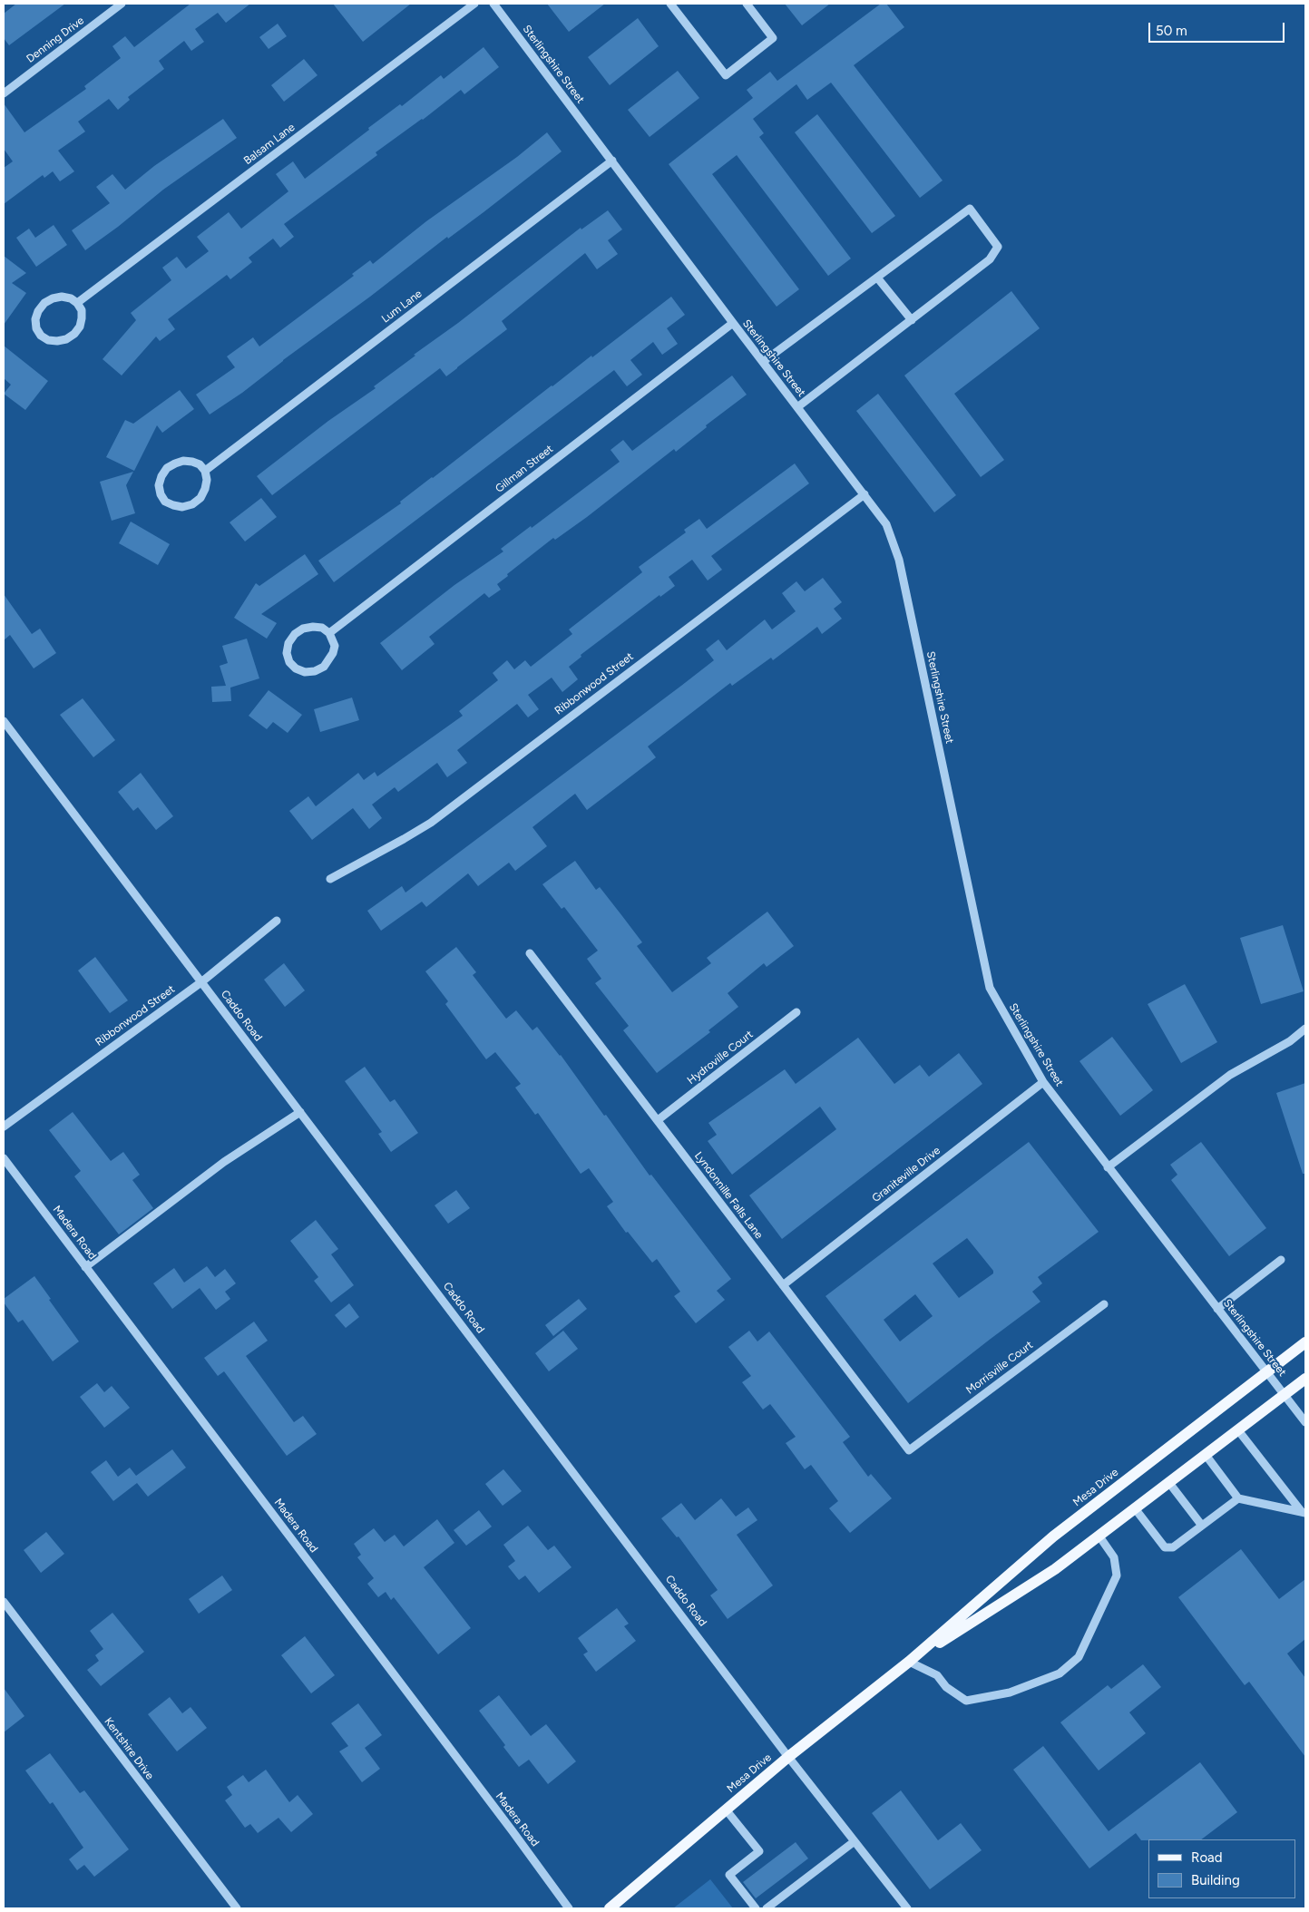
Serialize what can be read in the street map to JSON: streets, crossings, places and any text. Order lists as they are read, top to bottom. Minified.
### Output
{"streets":{"main road":["Mesa Drive"],"street":["Denning Drive","Sterlingshire Street","Balsam Lane","Lum Lane","Gillman Street","Ribbonwood Street","Caddo Road","Hydroville Court","Graniteville Drive","Lyndonnille Falls Lane","Madera Road","Morrisville Court","Kentshire Drive"]},"crossings":[["Sterlingshire Street","Lum Lane"],["Sterlingshire Street","Gillman Street"],["Sterlingshire Street","Ribbonwood Street"],["Sterlingshire Street","Graniteville Drive"],["Sterlingshire Street","Mesa Drive"],["Ribbonwood Street","Caddo Road"],["Caddo Road","Mesa Drive"],["Hydroville Court","Lyndonnille Falls Lane"],["Graniteville Drive","Lyndonnille Falls Lane"],["Lyndonnille Falls Lane","Morrisville Court"]],"legend":["Road","Building"],"scale_bar":"50 m"}
